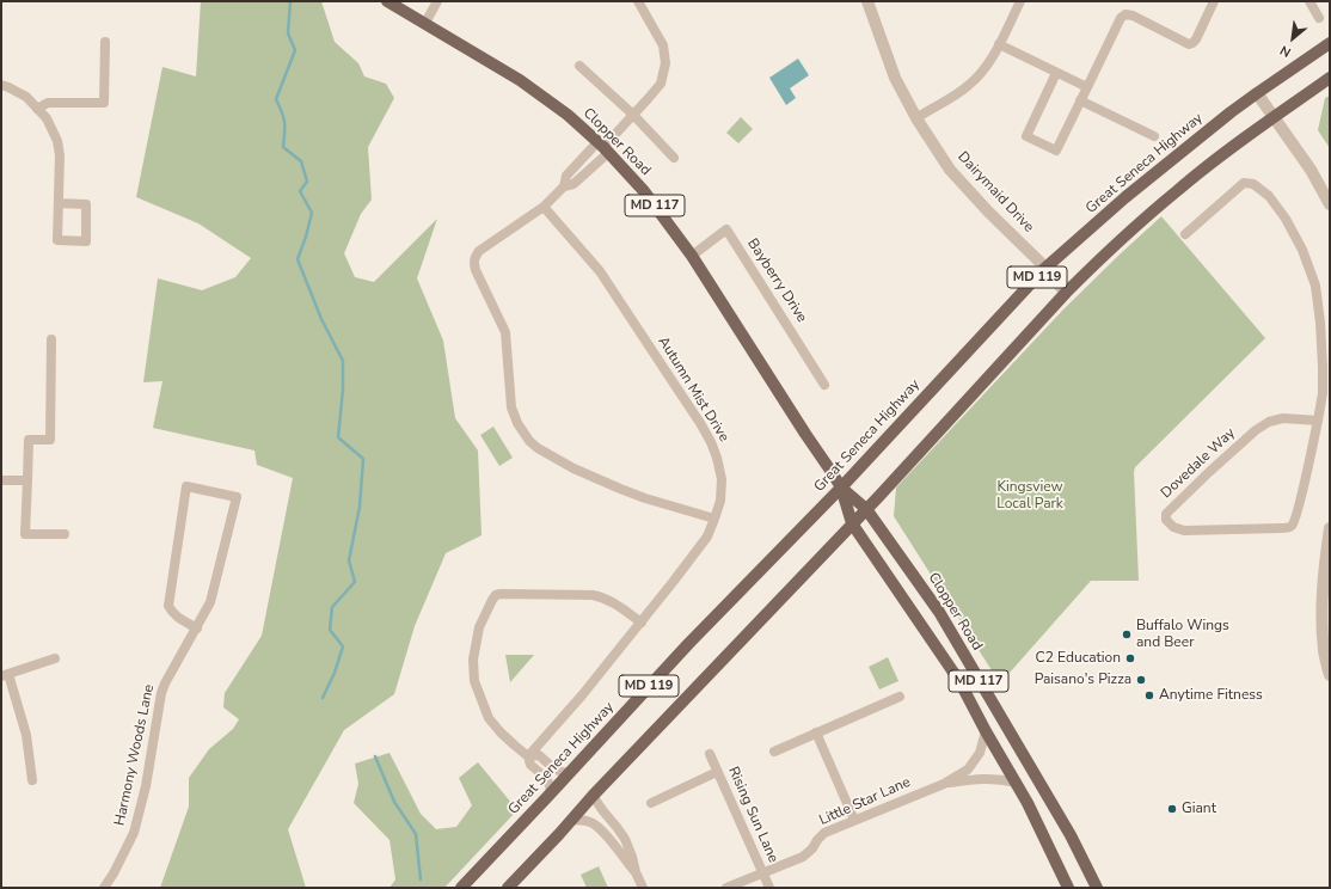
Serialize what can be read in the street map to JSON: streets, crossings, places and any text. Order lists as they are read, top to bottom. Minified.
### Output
{"streets":{"main road":["Clopper Road","Great Seneca Highway","MD 117","MD 119"],"street":["Dairymaid Drive","Bayberry Drive","Autumn Mist Drive","Dovedale Way","Harmony Woods Lane","Little Star Lane","Rising Sun Lane"]},"crossings":[["Clopper Road","Great Seneca Highway"],["Clopper Road","MD 119"],["Clopper Road","Bayberry Drive"],["Clopper Road","Little Star Lane"],["Great Seneca Highway","Dairymaid Drive"],["Dairymaid Drive","MD 119"],["Little Star Lane","Rising Sun Lane"]],"parks":["Kingsview Local Park"],"places":["Buffalo Wings and Beer","C2 Education","Paisano's Pizza","Anytime Fitness","Giant"],"north":"bottom left"}
